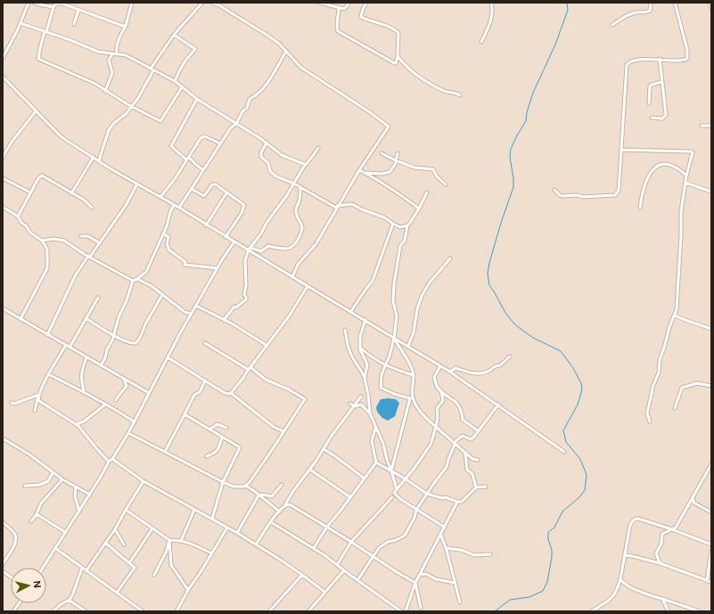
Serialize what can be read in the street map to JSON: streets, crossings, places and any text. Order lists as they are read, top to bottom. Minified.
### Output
{"north":"right"}
